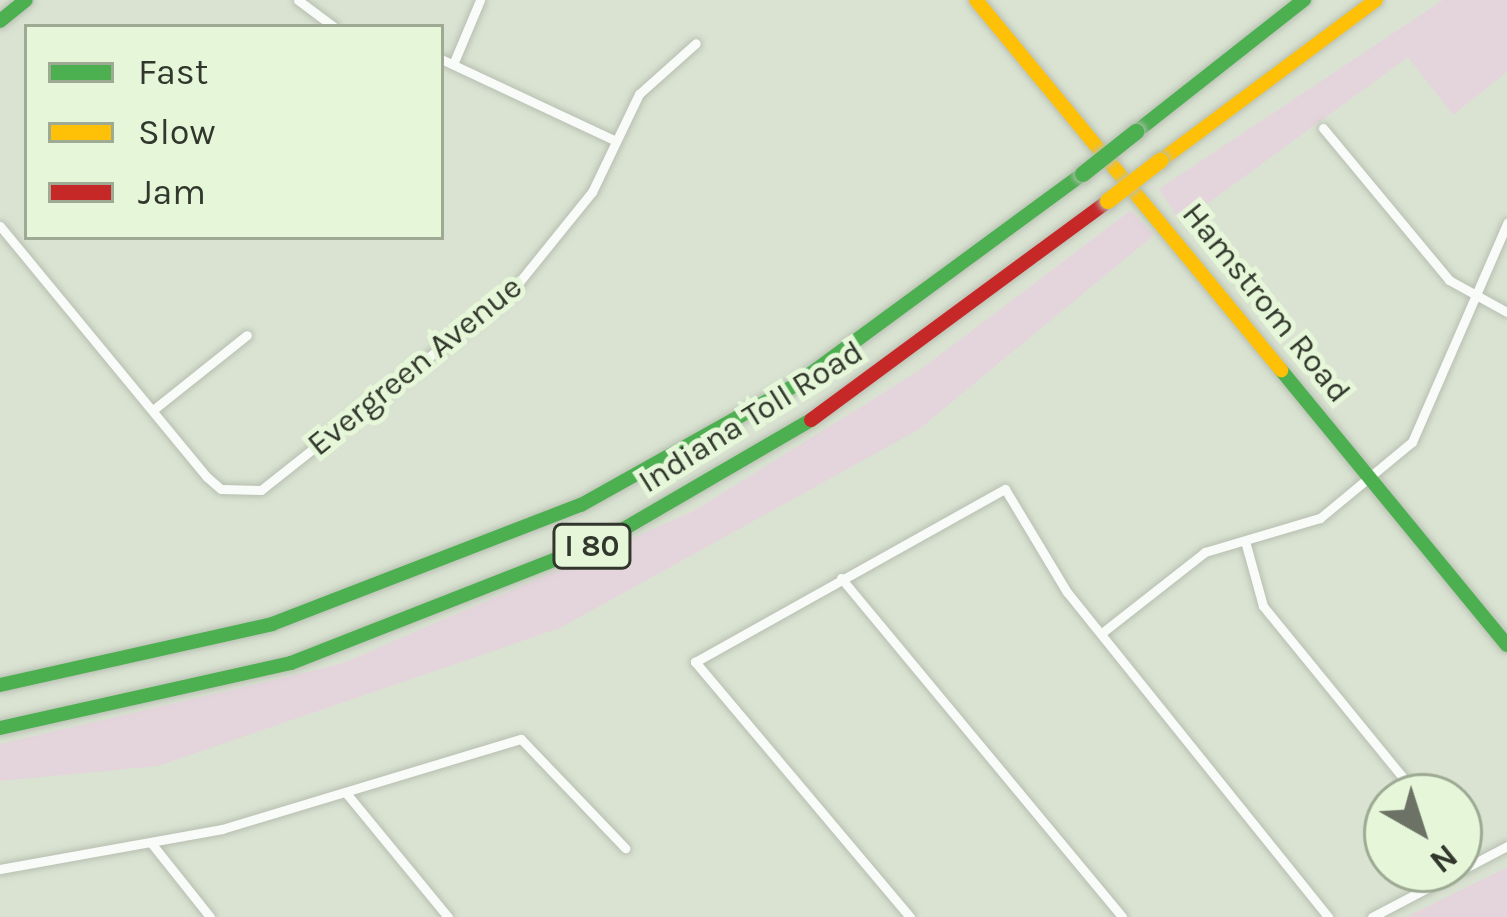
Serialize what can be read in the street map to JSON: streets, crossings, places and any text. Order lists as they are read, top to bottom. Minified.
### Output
{"streets":{"main road":["Hamstrom Road","Indiana Toll Road","I 80"],"street":["Evergreen Avenue"]},"legend":["Fast","Slow","Jam"],"north":"bottom right"}
